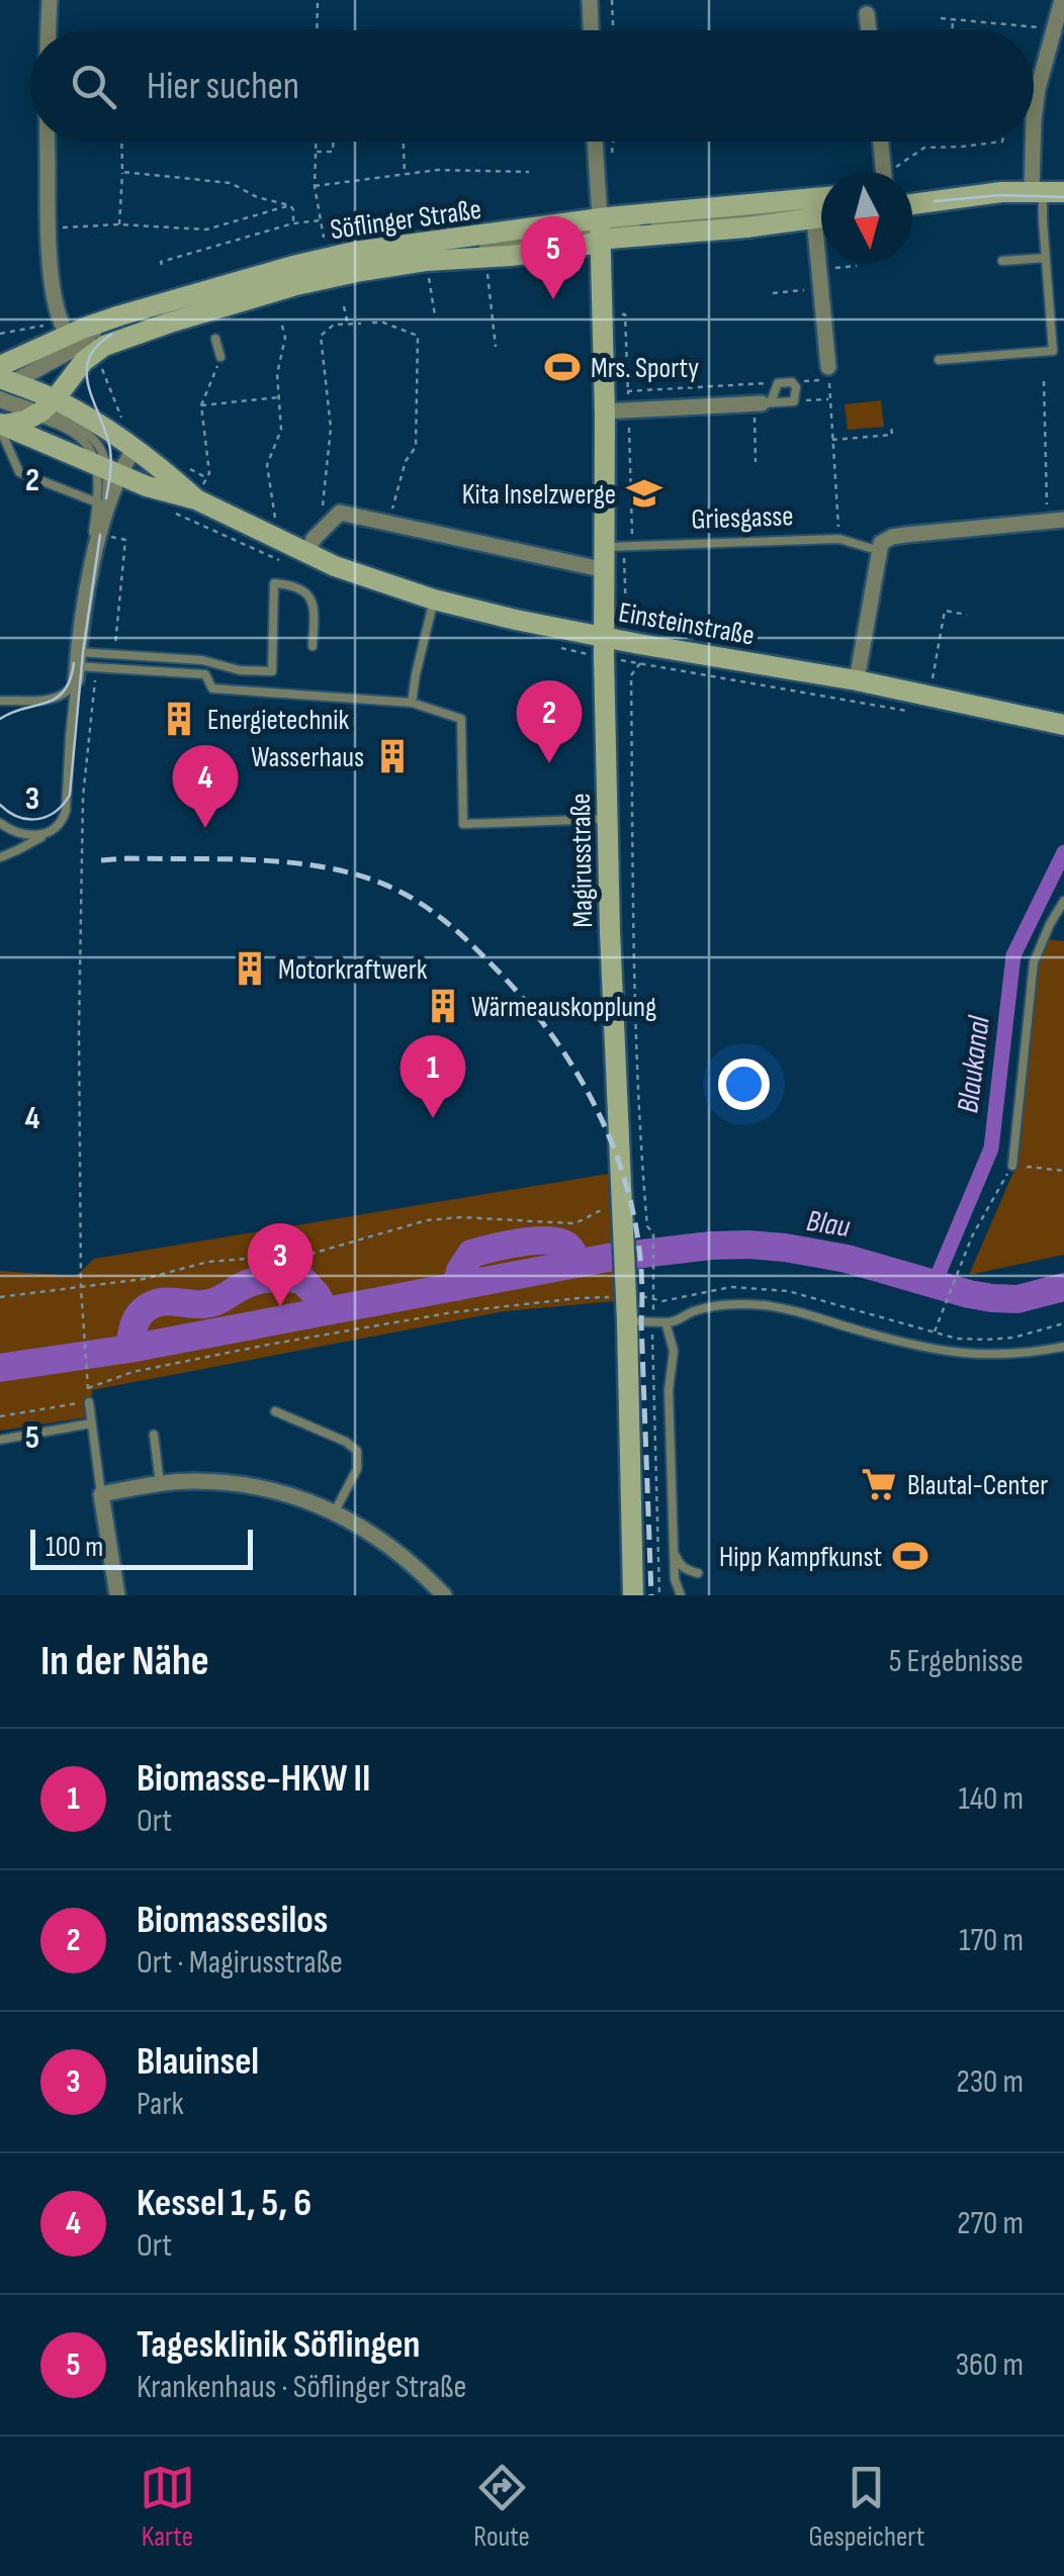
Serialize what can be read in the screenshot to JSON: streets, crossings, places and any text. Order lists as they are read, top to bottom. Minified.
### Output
{"streets":{"street":["Söflinger Straße","Einsteinstraße","Magirusstraße"],"lane":["Griesgasse"]},"crossings":[["Söflinger Straße","Einsteinstraße"],["Söflinger Straße","Magirusstraße"],["Griesgasse","Magirusstraße"],["Einsteinstraße","Magirusstraße"]],"water":["Blaukanal","Blau"],"places":{"sports":["Mrs. Sporty","Hipp Kampfkunst"],"school or university":["Kita Inselzwerge"],"building":["Energietechnik","Wasserhaus","Motorkraftwerk","Wärmeauskopplung"],"supermarket":["Blautal-Center"]},"scale_bar":"100 m","north":"bottom","page":{"search":"Hier suchen","pins":["5","2","4","1","3"],"scale":"100 m","heading":["In der Nähe","5 Ergebnisse"],"list":[{"mark":"1","name":"Biomasse-HKW II","note":"Ort","value":"140 m"},{"mark":"2","name":"Biomassesilos","note":"Ort · Magirusstraße","value":"170 m"},{"mark":"3","name":"Blauinsel","note":"Park","value":"230 m"},{"mark":"4","name":"Kessel 1, 5, 6","note":"Ort","value":"270 m"},{"mark":"5","name":"Tagesklinik Söflingen","note":"Krankenhaus · Söflinger Straße","value":"360 m"}],"nav":["Karte","Route","Gespeichert"]},"grid":{"rows":["2","3","4","5"]}}
